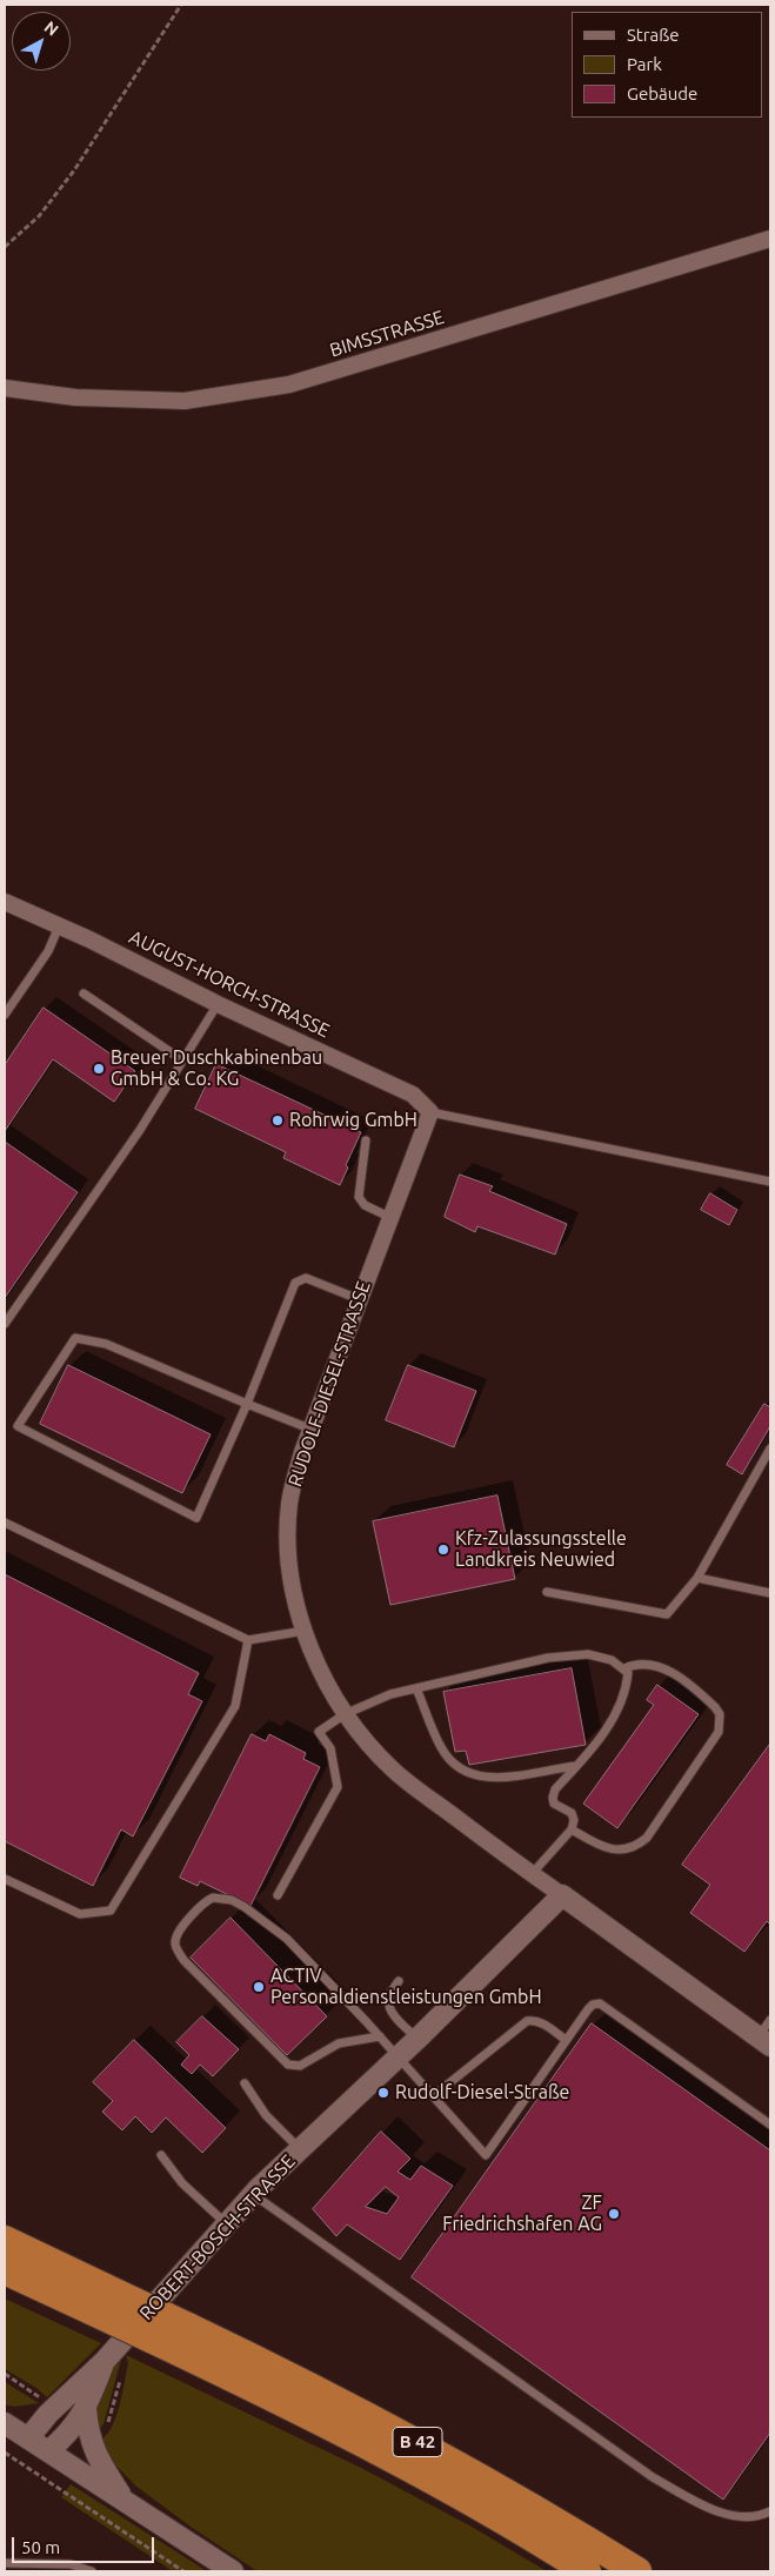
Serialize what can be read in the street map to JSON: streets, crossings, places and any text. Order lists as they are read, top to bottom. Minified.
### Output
{"streets":{"highway":["B 42"],"street":["BIMSSTRASSE","AUGUST-HORCH-STRASSE","RUDOLF-DIESEL-STRASSE","ROBERT-BOSCH-STRASSE"]},"crossings":[["AUGUST-HORCH-STRASSE","RUDOLF-DIESEL-STRASSE"],["RUDOLF-DIESEL-STRASSE","ROBERT-BOSCH-STRASSE"]],"places":["Breuer Duschkabinenbau GmbH & Co. KG","Rohrwig GmbH","Kfz-Zulassungsstelle Landkreis Neuwied","ACTIV Personaldienstleistungen GmbH","Rudolf-Diesel-Straße","ZF Friedrichshafen AG"],"legend":["Straße","Park","Gebäude"],"scale_bar":"50 m","north":"top right"}
